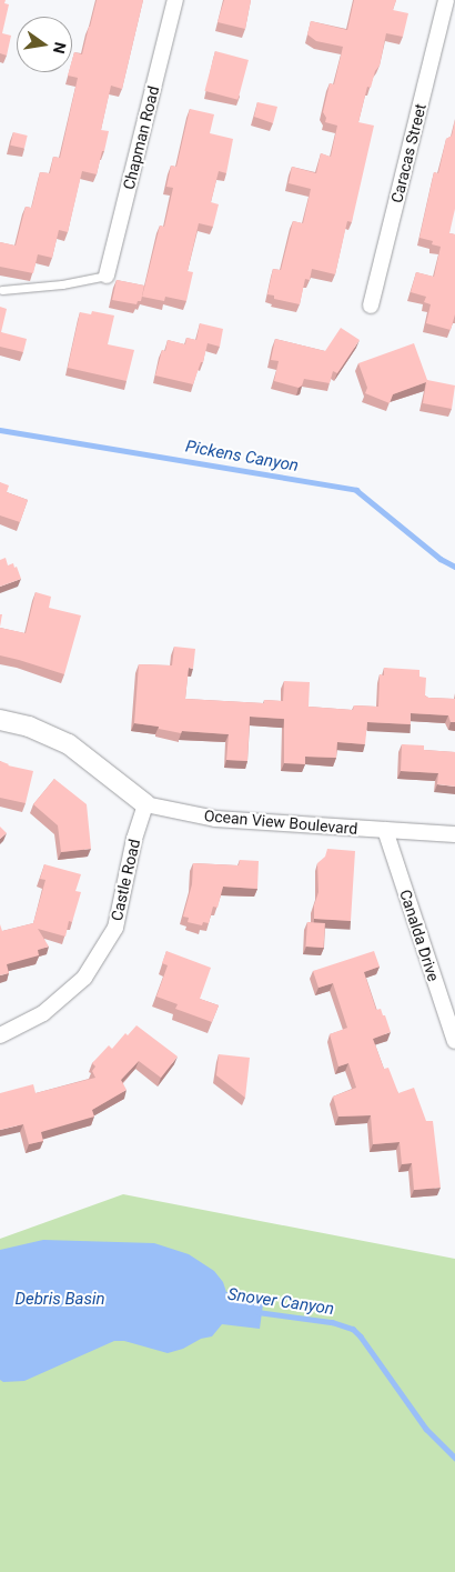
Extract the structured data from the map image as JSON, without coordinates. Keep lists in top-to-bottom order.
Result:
{
  "streets": {
    "street": [
      "Chapman Road",
      "Caracas Street",
      "Ocean View Boulevard",
      "Castle Road",
      "Canalda Drive"
    ]
  },
  "crossings": [
    ["Ocean View Boulevard", "Castle Road"],
    ["Ocean View Boulevard", "Canalda Drive"]
  ],
  "water": ["Pickens Canyon", "Debris Basin", "Snover Canyon"],
  "north": "right"
}
